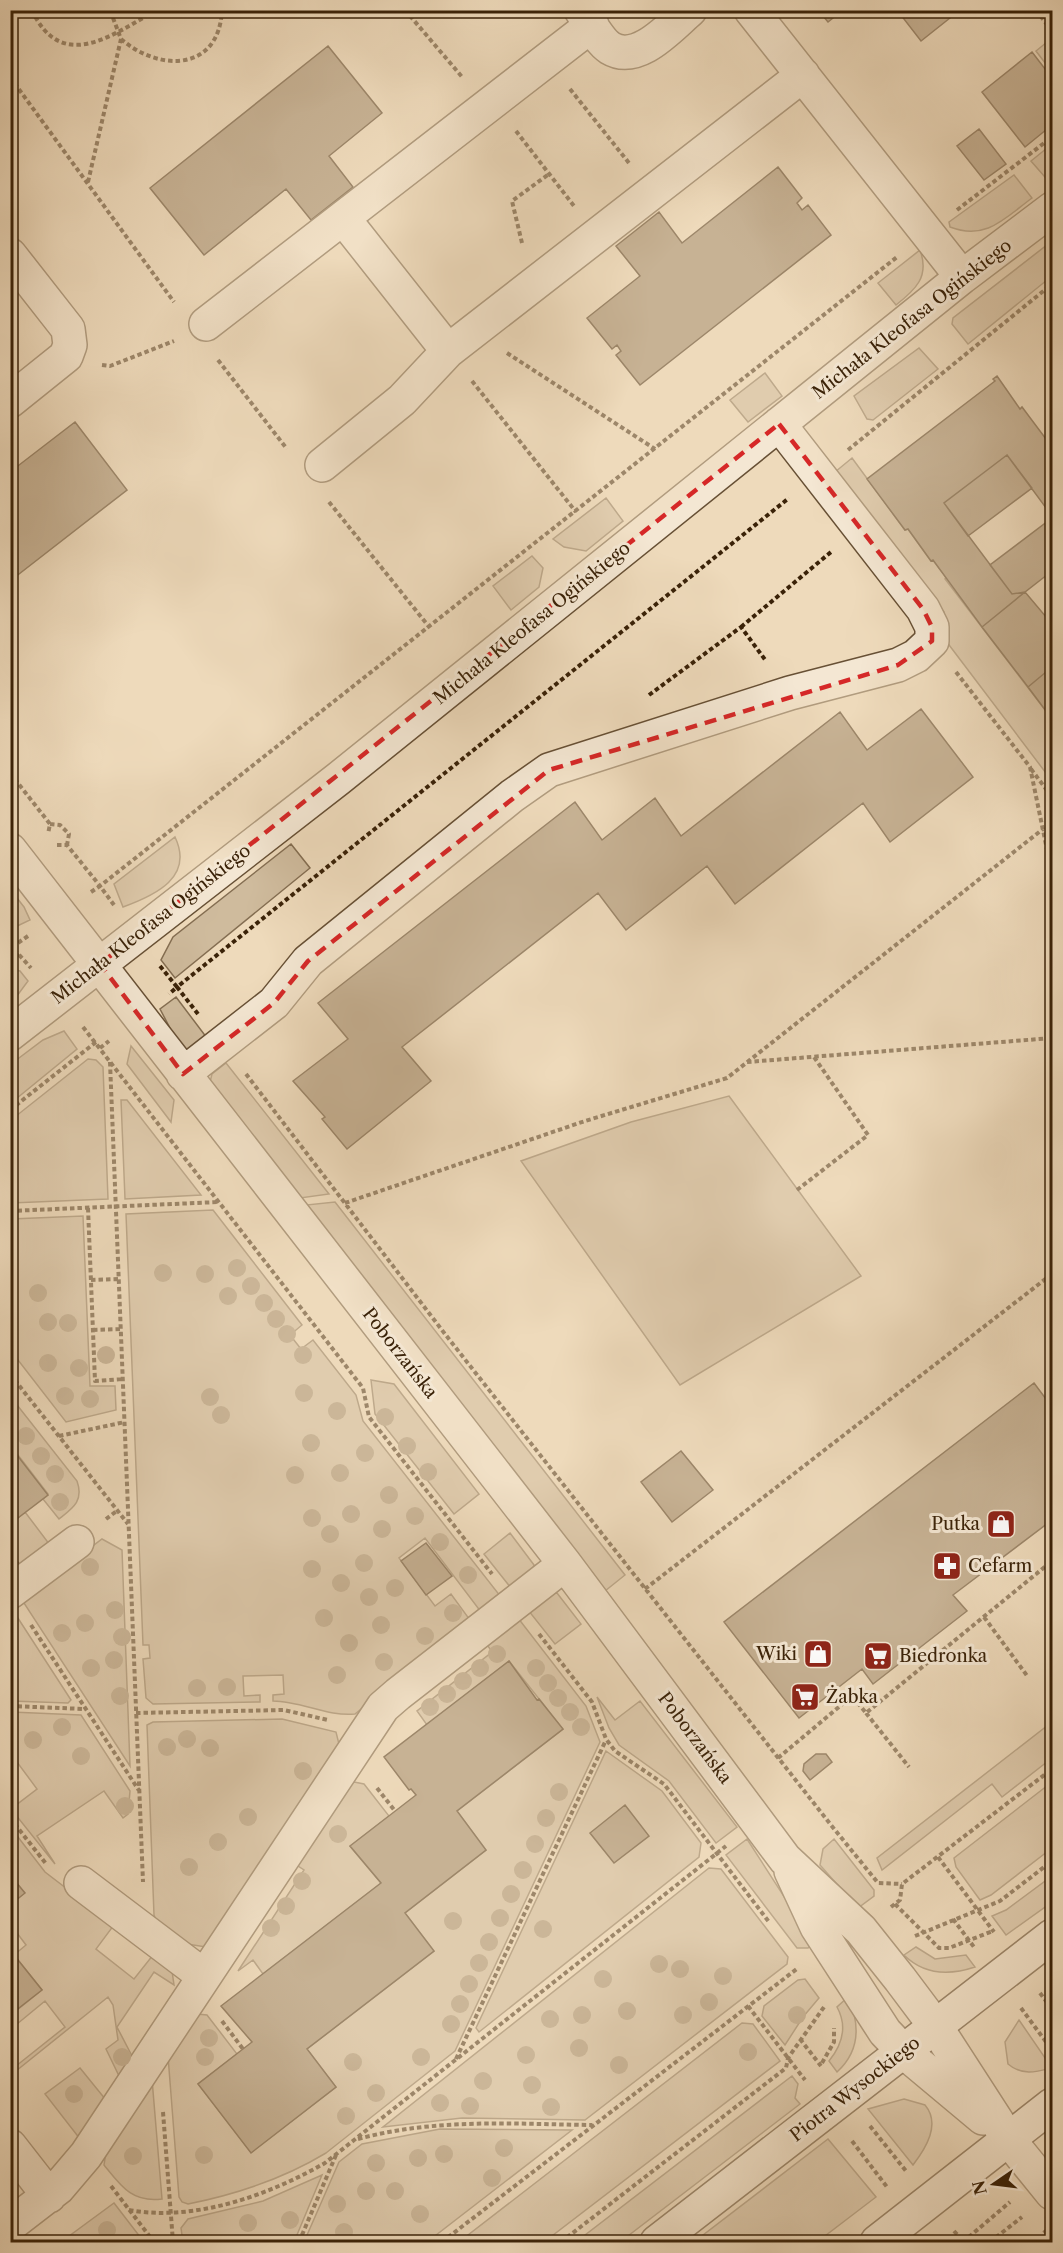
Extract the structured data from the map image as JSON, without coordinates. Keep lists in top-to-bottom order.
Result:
{
  "streets": {
    "street": ["Michała Kleofasa Ogińskiego", "Poborzańska", "Piotra Wysockiego"]
  },
  "crossings": [
    ["Michała Kleofasa Ogińskiego", "Poborzańska"],
    ["Poborzańska", "Piotra Wysockiego"]
  ],
  "places": {
    "shop": ["Putka", "Wiki"],
    "pharmacy": ["Cefarm"],
    "supermarket": ["Biedronka", "Żabka"]
  },
  "north": "left"
}
